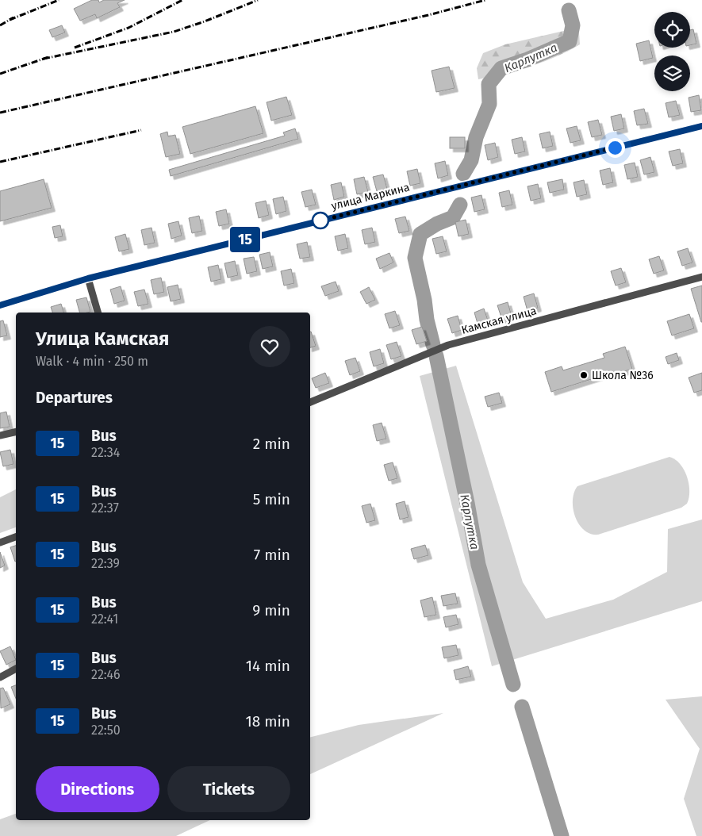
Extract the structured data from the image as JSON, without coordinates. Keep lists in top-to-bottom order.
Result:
{
  "streets": {
    "street": ["улица Маркина", "Камская улица"]
  },
  "water": ["Карлутка"],
  "places": ["Школа №36"],
  "lines": ["bus line 15"],
  "page": {
    "on_map": "15",
    "heading": [
      ["Улица Камская", "Walk · 4 min · 250 m"],
      "Departures"
    ],
    "list": [
      {
        "mark": "15",
        "name": "Bus",
        "note": "22:34",
        "value": "2 min"
      },
      {
        "mark": "15",
        "name": "Bus",
        "note": "22:37",
        "value": "5 min"
      },
      {
        "mark": "15",
        "name": "Bus",
        "note": "22:39",
        "value": "7 min"
      },
      {
        "mark": "15",
        "name": "Bus",
        "note": "22:41",
        "value": "9 min"
      },
      {
        "mark": "15",
        "name": "Bus",
        "note": "22:46",
        "value": "14 min"
      },
      {
        "mark": "15",
        "name": "Bus",
        "note": "22:50",
        "value": "18 min"
      }
    ],
    "buttons": ["Directions", "Tickets"]
  }
}
